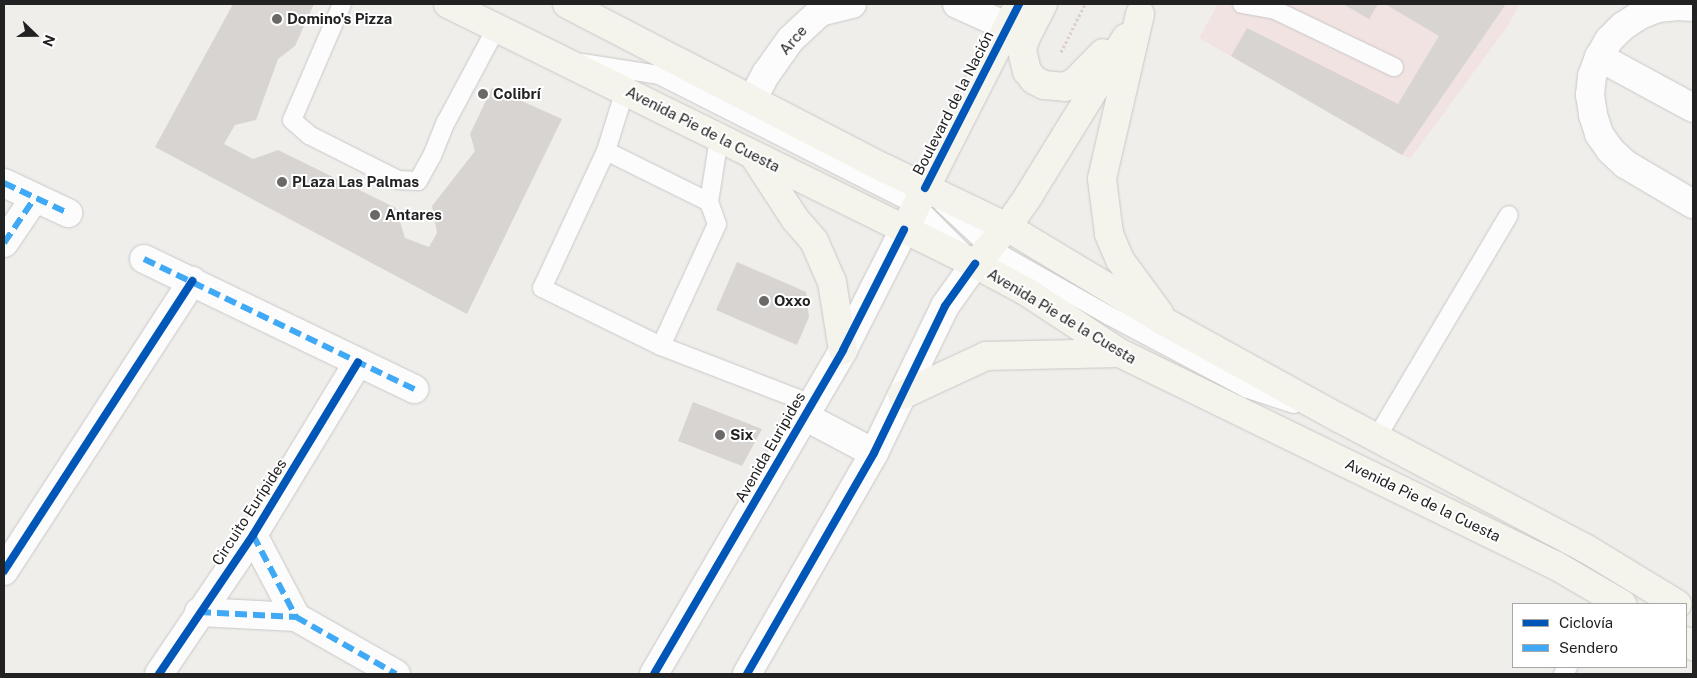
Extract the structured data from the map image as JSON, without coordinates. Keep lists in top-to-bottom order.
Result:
{
  "streets": {
    "main road": ["Boulevard de la Nación", "Avenida Pie de la Cuesta"],
    "street": ["Arce", "Avenida Euripides", "Circuito Eurípides"]
  },
  "crossings": [
    ["Arce", "Avenida Pie de la Cuesta"],
    ["Boulevard de la Nación", "Avenida Pie de la Cuesta"],
    ["Boulevard de la Nación", "Avenida Euripides"],
    ["Avenida Pie de la Cuesta", "Avenida Euripides"]
  ],
  "places": [
    "Domino's Pizza",
    "Colibrí",
    "PLaza Las Palmas",
    "Antares",
    "Oxxo",
    "Six"
  ],
  "legend": ["Ciclovía", "Sendero"],
  "north": "right"
}
